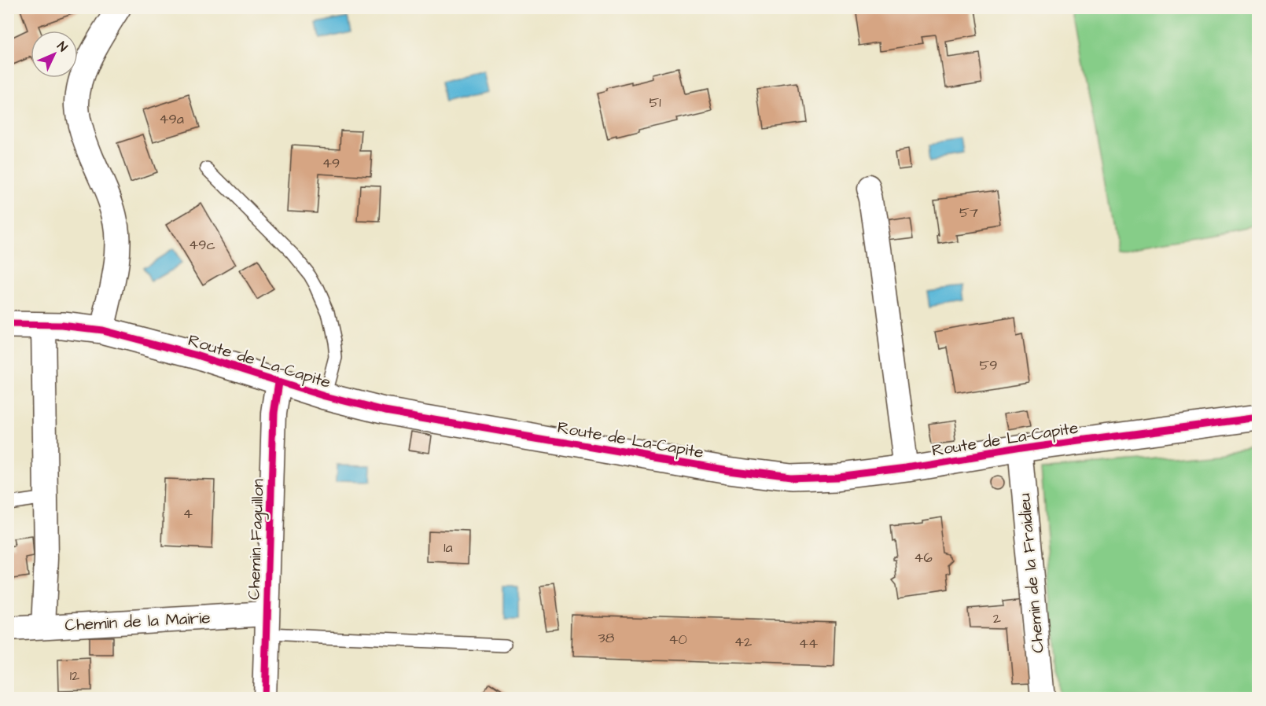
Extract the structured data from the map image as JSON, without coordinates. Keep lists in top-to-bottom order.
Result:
{
  "streets": {
    "street": [
      "Route de La-Capite",
      "Chemin Faguillon",
      "Chemin de la Fraidieu",
      "Chemin de la Mairie"
    ]
  },
  "crossings": [
    ["Route de La-Capite", "Chemin Faguillon"],
    ["Route de La-Capite", "Chemin de la Fraidieu"],
    ["Chemin Faguillon", "Chemin de la Mairie"]
  ],
  "house_numbers": [
    "51",
    "49a",
    "49",
    "57",
    "49c",
    "59",
    "4",
    "1a",
    "46",
    "2",
    "38",
    "40",
    "42",
    "44",
    "12"
  ],
  "north": "top right"
}
